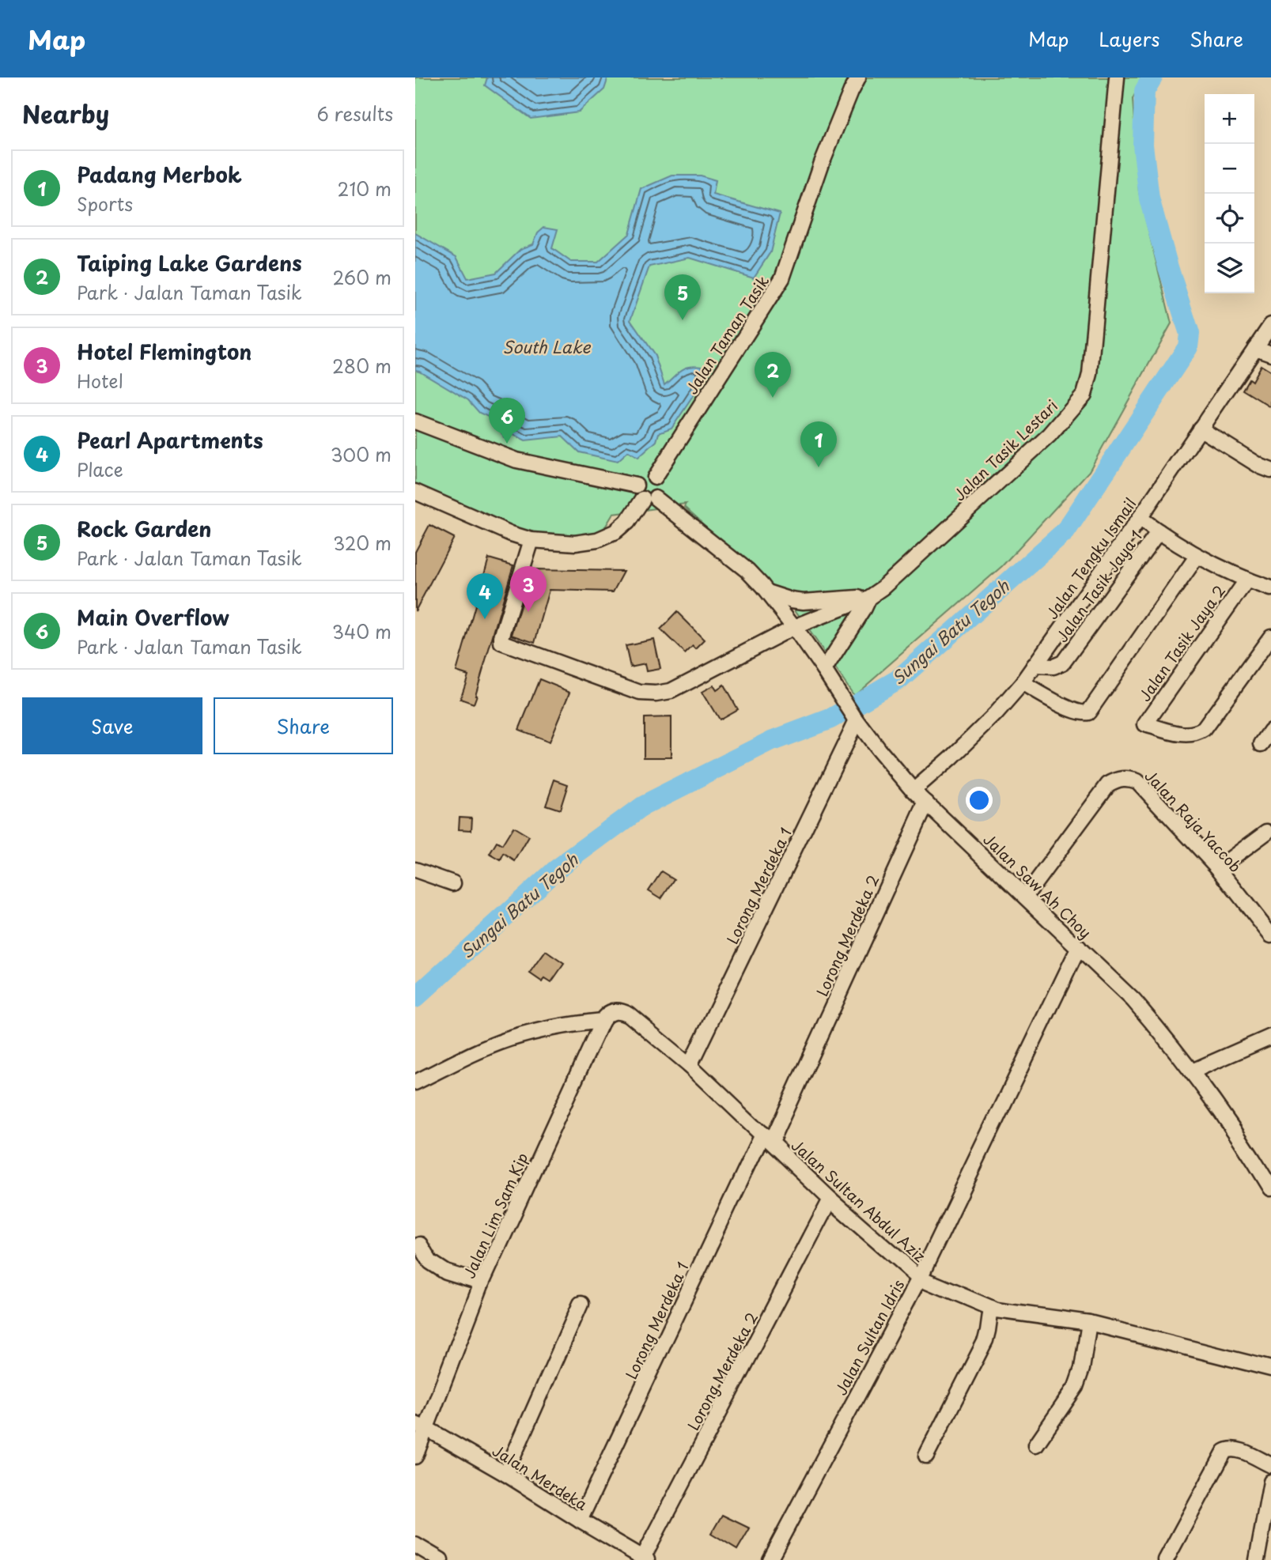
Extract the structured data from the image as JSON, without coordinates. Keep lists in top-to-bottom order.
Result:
{
  "streets": {
    "street": [
      "Jalan Taman Tasik",
      "Jalan Tasik Lestari",
      "Jalan Tengku Ismail",
      "Jalan Tasik Jaya 1",
      "Jalan Tasik Jaya 2",
      "Jalan Raja Yaccob",
      "Lorong Merdeka 1",
      "Jalan Saw Ah Choy",
      "Lorong Merdeka 2",
      "Jalan Sultan Abdul Aziz",
      "Jalan Lim Sam Kip",
      "Jalan Sultan Idris",
      "Jalan Merdeka"
    ]
  },
  "crossings": [
    ["Jalan Taman Tasik", "Jalan Saw Ah Choy"],
    ["Jalan Tasik Lestari", "Jalan Saw Ah Choy"],
    ["Jalan Tengku Ismail", "Jalan Tasik Jaya 1"],
    ["Jalan Tengku Ismail", "Jalan Saw Ah Choy"],
    ["Jalan Raja Yaccob", "Jalan Saw Ah Choy"],
    ["Lorong Merdeka 1", "Jalan Saw Ah Choy"],
    ["Lorong Merdeka 1", "Lorong Merdeka 2"],
    ["Lorong Merdeka 1", "Jalan Sultan Abdul Aziz"],
    ["Lorong Merdeka 1", "Jalan Merdeka"],
    ["Jalan Saw Ah Choy", "Lorong Merdeka 2"],
    ["Jalan Saw Ah Choy", "Jalan Sultan Idris"],
    ["Lorong Merdeka 2", "Jalan Sultan Abdul Aziz"],
    ["Lorong Merdeka 2", "Jalan Merdeka"],
    ["Jalan Sultan Abdul Aziz", "Jalan Lim Sam Kip"],
    ["Jalan Sultan Abdul Aziz", "Jalan Sultan Idris"],
    ["Jalan Lim Sam Kip", "Jalan Merdeka"]
  ],
  "water": ["South Lake", "Sungai Batu Tegoh"],
  "page": {
    "header": "Map",
    "nav": ["Map", "Layers", "Share"],
    "heading": ["Nearby", "6 results"],
    "map_buttons": ["+", "−"],
    "list": [
      {
        "mark": "1",
        "name": "Padang Merbok",
        "note": "Sports",
        "value": "210 m"
      },
      {
        "mark": "2",
        "name": "Taiping Lake Gardens",
        "note": "Park · Jalan Taman Tasik",
        "value": "260 m"
      },
      {
        "mark": "3",
        "name": "Hotel Flemington",
        "note": "Hotel",
        "value": "280 m"
      },
      {
        "mark": "4",
        "name": "Pearl Apartments",
        "note": "Place",
        "value": "300 m"
      },
      {
        "mark": "5",
        "name": "Rock Garden",
        "note": "Park · Jalan Taman Tasik",
        "value": "320 m"
      },
      {
        "mark": "6",
        "name": "Main Overflow",
        "note": "Park · Jalan Taman Tasik",
        "value": "340 m"
      }
    ],
    "pins": [
      "5",
      "2",
      "6",
      "1",
      "3",
      "4"
    ],
    "buttons": ["Save", "Share"]
  }
}
